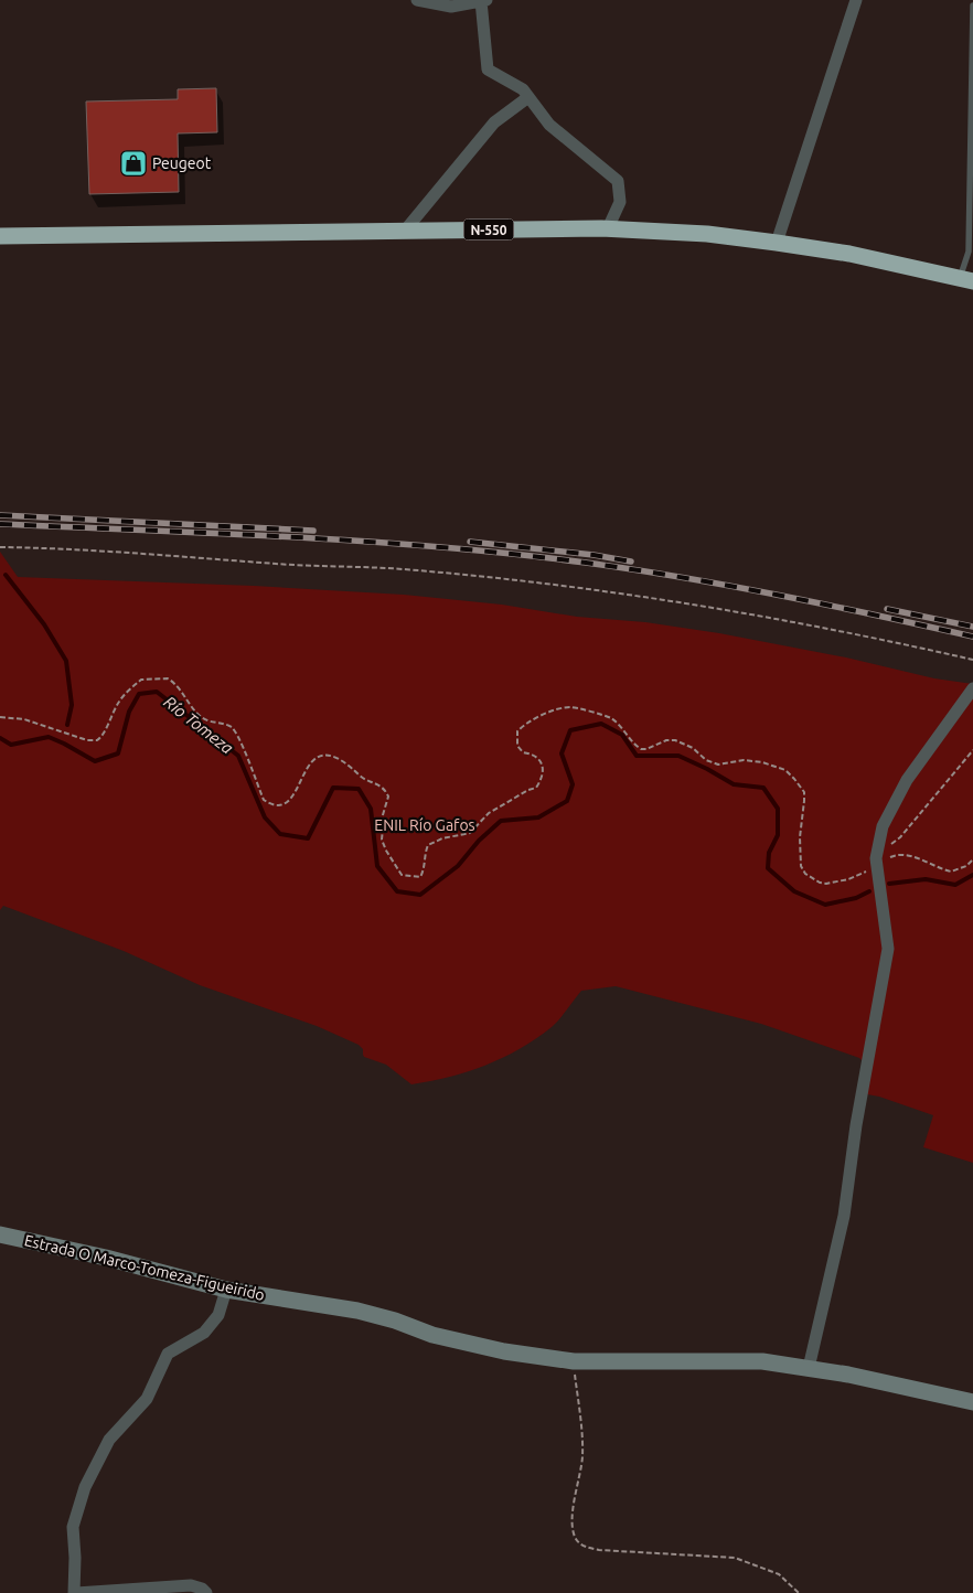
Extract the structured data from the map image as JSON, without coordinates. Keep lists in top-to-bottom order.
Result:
{
  "streets": {
    "highway": ["N-550"],
    "street": ["Estrada O Marco-Tomeza-Figueirido"]
  },
  "water": ["Río Tomeza"],
  "parks": ["ENIL Río Gafos"],
  "places": {
    "shop": ["Peugeot"]
  }
}
